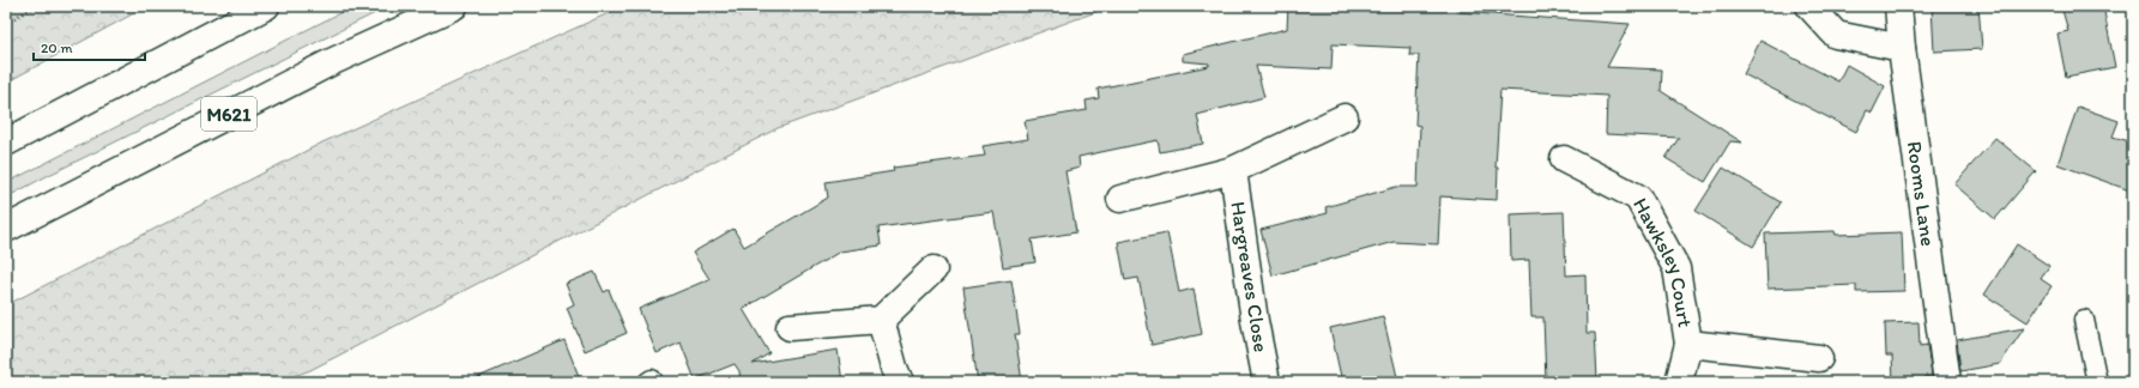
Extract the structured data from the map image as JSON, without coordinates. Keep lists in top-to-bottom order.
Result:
{
  "streets": {
    "main road": [
      "M621",
      "Rooms Lane",
      "Hawksley Court",
      "Hargreaves Close"
    ]
  },
  "scale_bar": "20 m"
}
